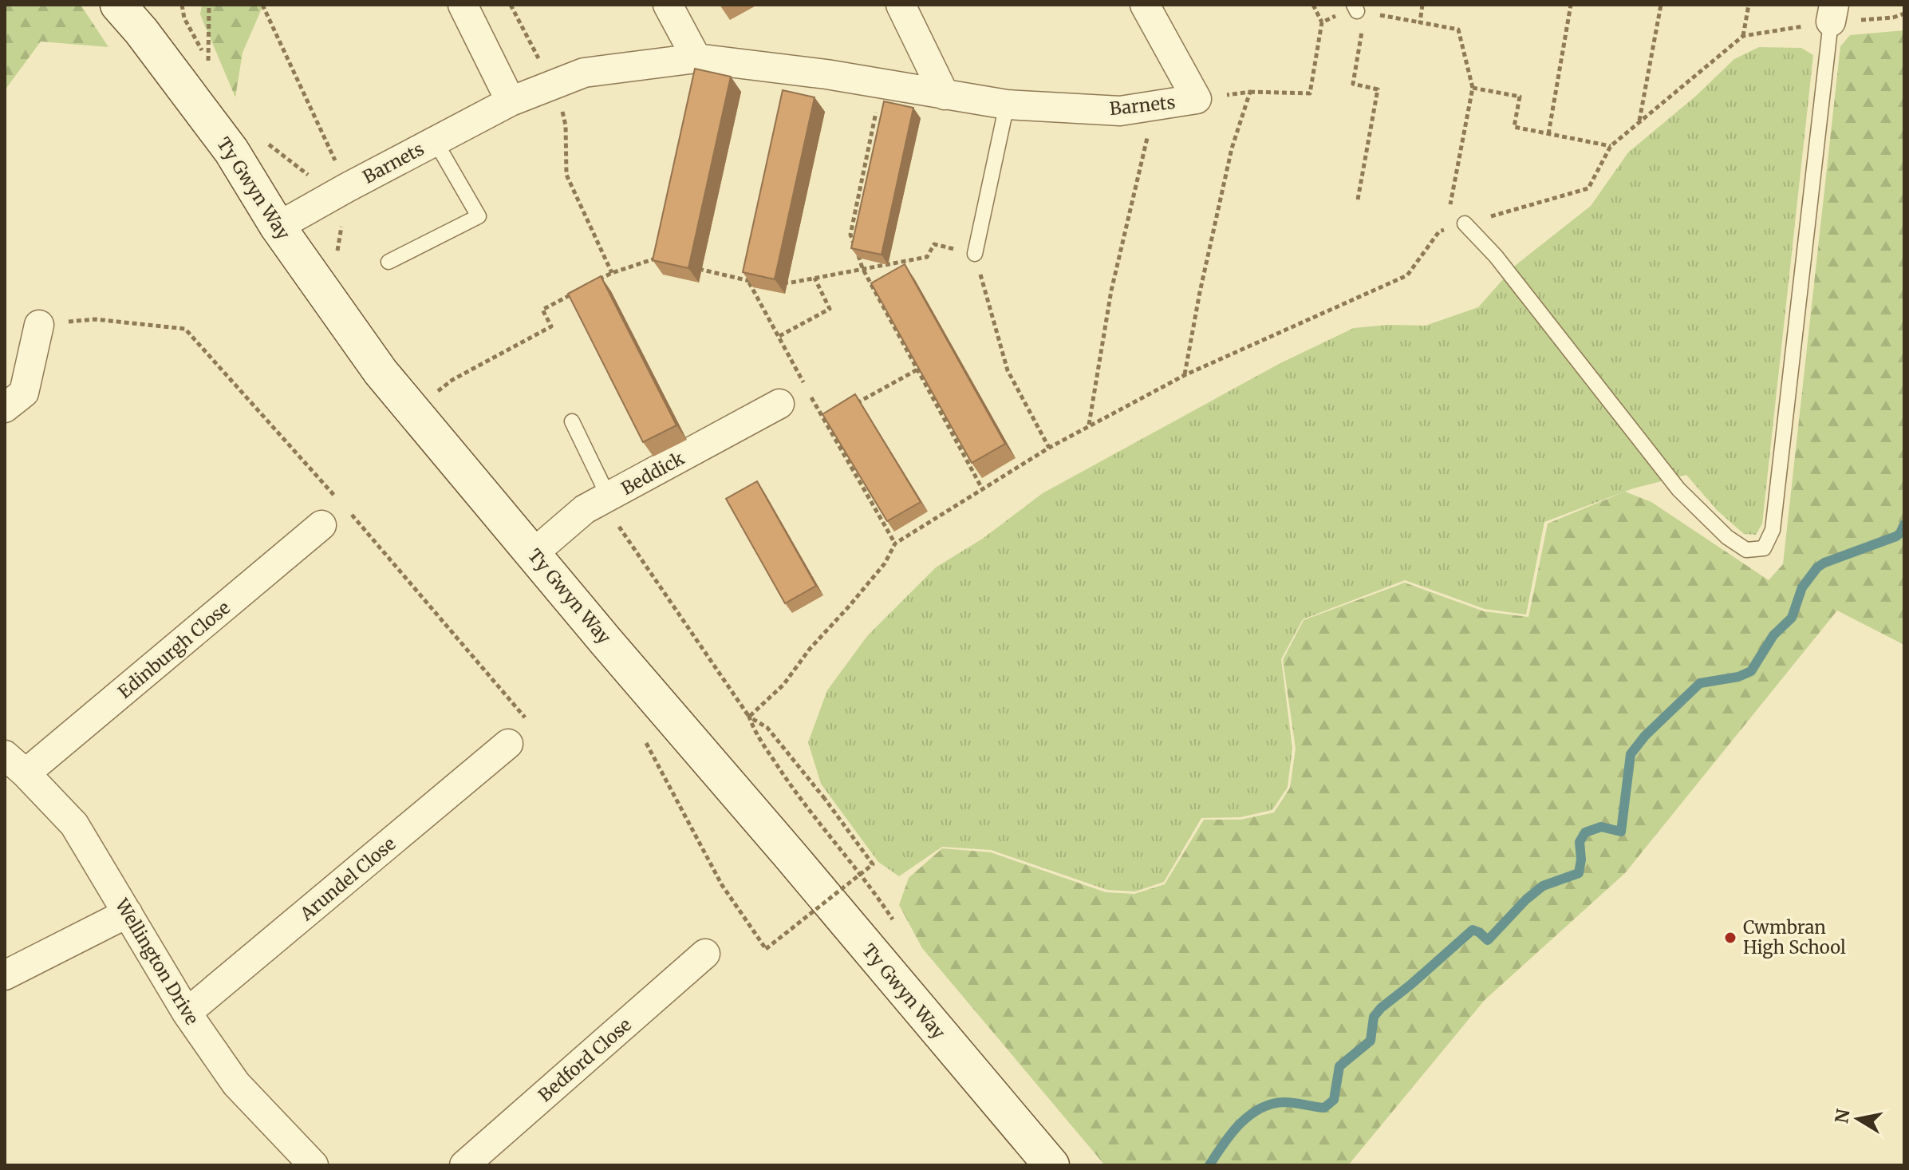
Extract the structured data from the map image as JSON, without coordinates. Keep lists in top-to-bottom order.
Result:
{
  "streets": {
    "street": [
      "Barnets",
      "Ty Gwyn Way",
      "Beddick",
      "Edinburgh Close",
      "Arundel Close",
      "Wellington Drive",
      "Bedford Close"
    ]
  },
  "crossings": [
    ["Barnets", "Ty Gwyn Way"],
    ["Ty Gwyn Way", "Beddick"],
    ["Edinburgh Close", "Wellington Drive"],
    ["Arundel Close", "Wellington Drive"]
  ],
  "places": ["Cwmbran High School"],
  "north": "left"
}
